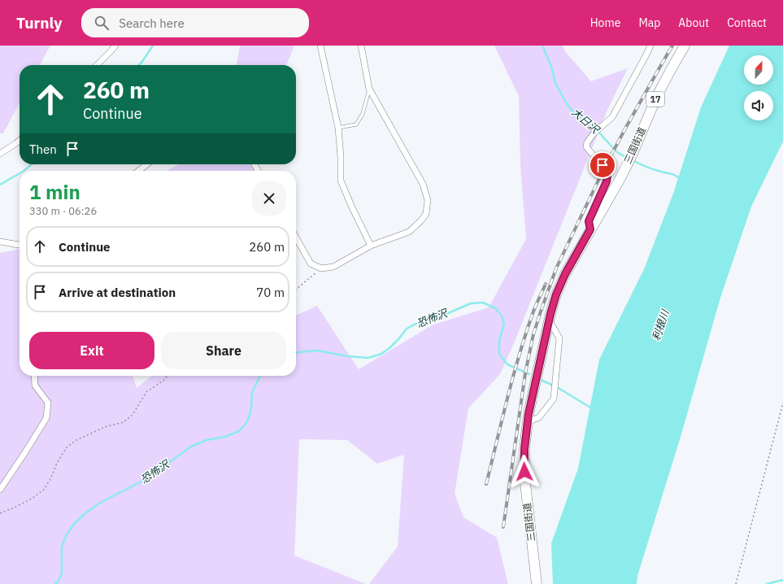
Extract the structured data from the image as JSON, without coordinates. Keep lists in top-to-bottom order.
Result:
{
  "streets": {
    "highway": ["17", "三国街道"]
  },
  "water": ["大日沢", "恐怖沢", "利根川"],
  "north": "top",
  "page": {
    "header": "Turnly",
    "search": "Search here",
    "nav": [
      "Home",
      "Map",
      "About",
      "Contact"
    ],
    "turn": ["260 m", "Continue"],
    "then": "Then",
    "heading": ["1 min", "330 m · 06:26"],
    "list": [
      {
        "name": "Continue",
        "value": "260 m"
      },
      {
        "name": "Arrive at destination",
        "value": "70 m"
      }
    ],
    "buttons": ["Exit", "Share"]
  }
}
